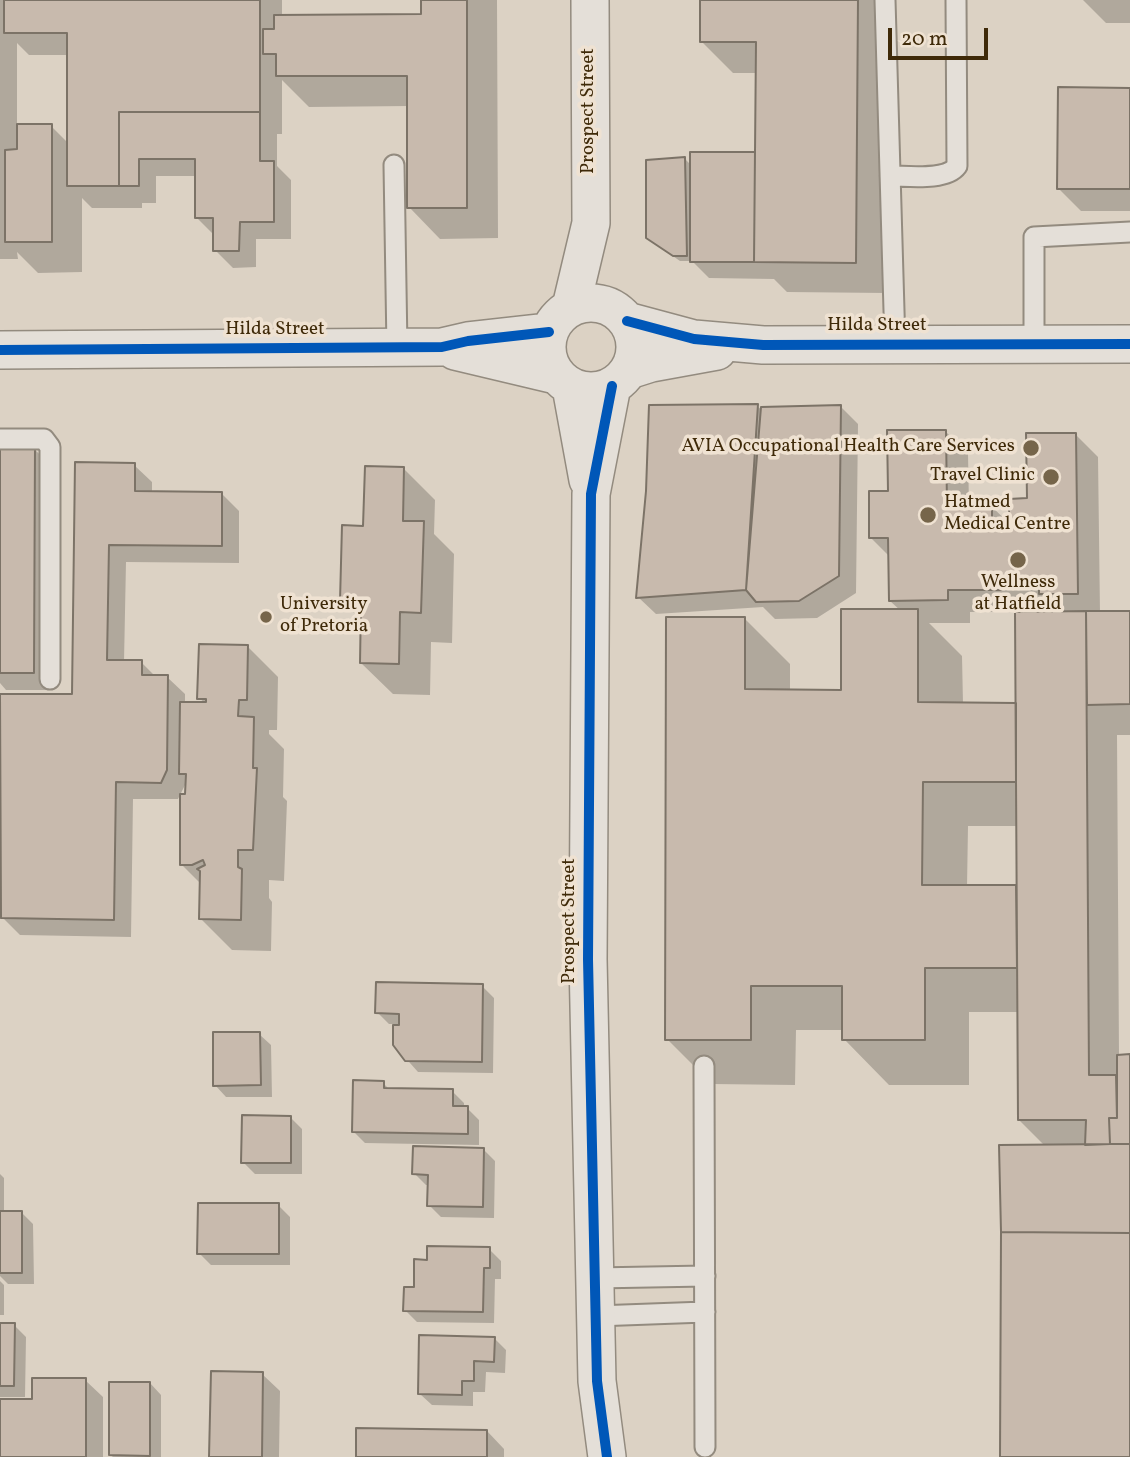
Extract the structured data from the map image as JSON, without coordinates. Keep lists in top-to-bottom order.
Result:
{
  "streets": {
    "street": ["Prospect Street", "Hilda Street"]
  },
  "crossings": [
    ["Prospect Street", "Hilda Street"]
  ],
  "places": [
    "AVIA Occupational Health Care Services",
    "Travel Clinic",
    "Hatmed Medical Centre",
    "Wellness at Hatfield",
    "University of Pretoria"
  ],
  "scale_bar": "20 m"
}
